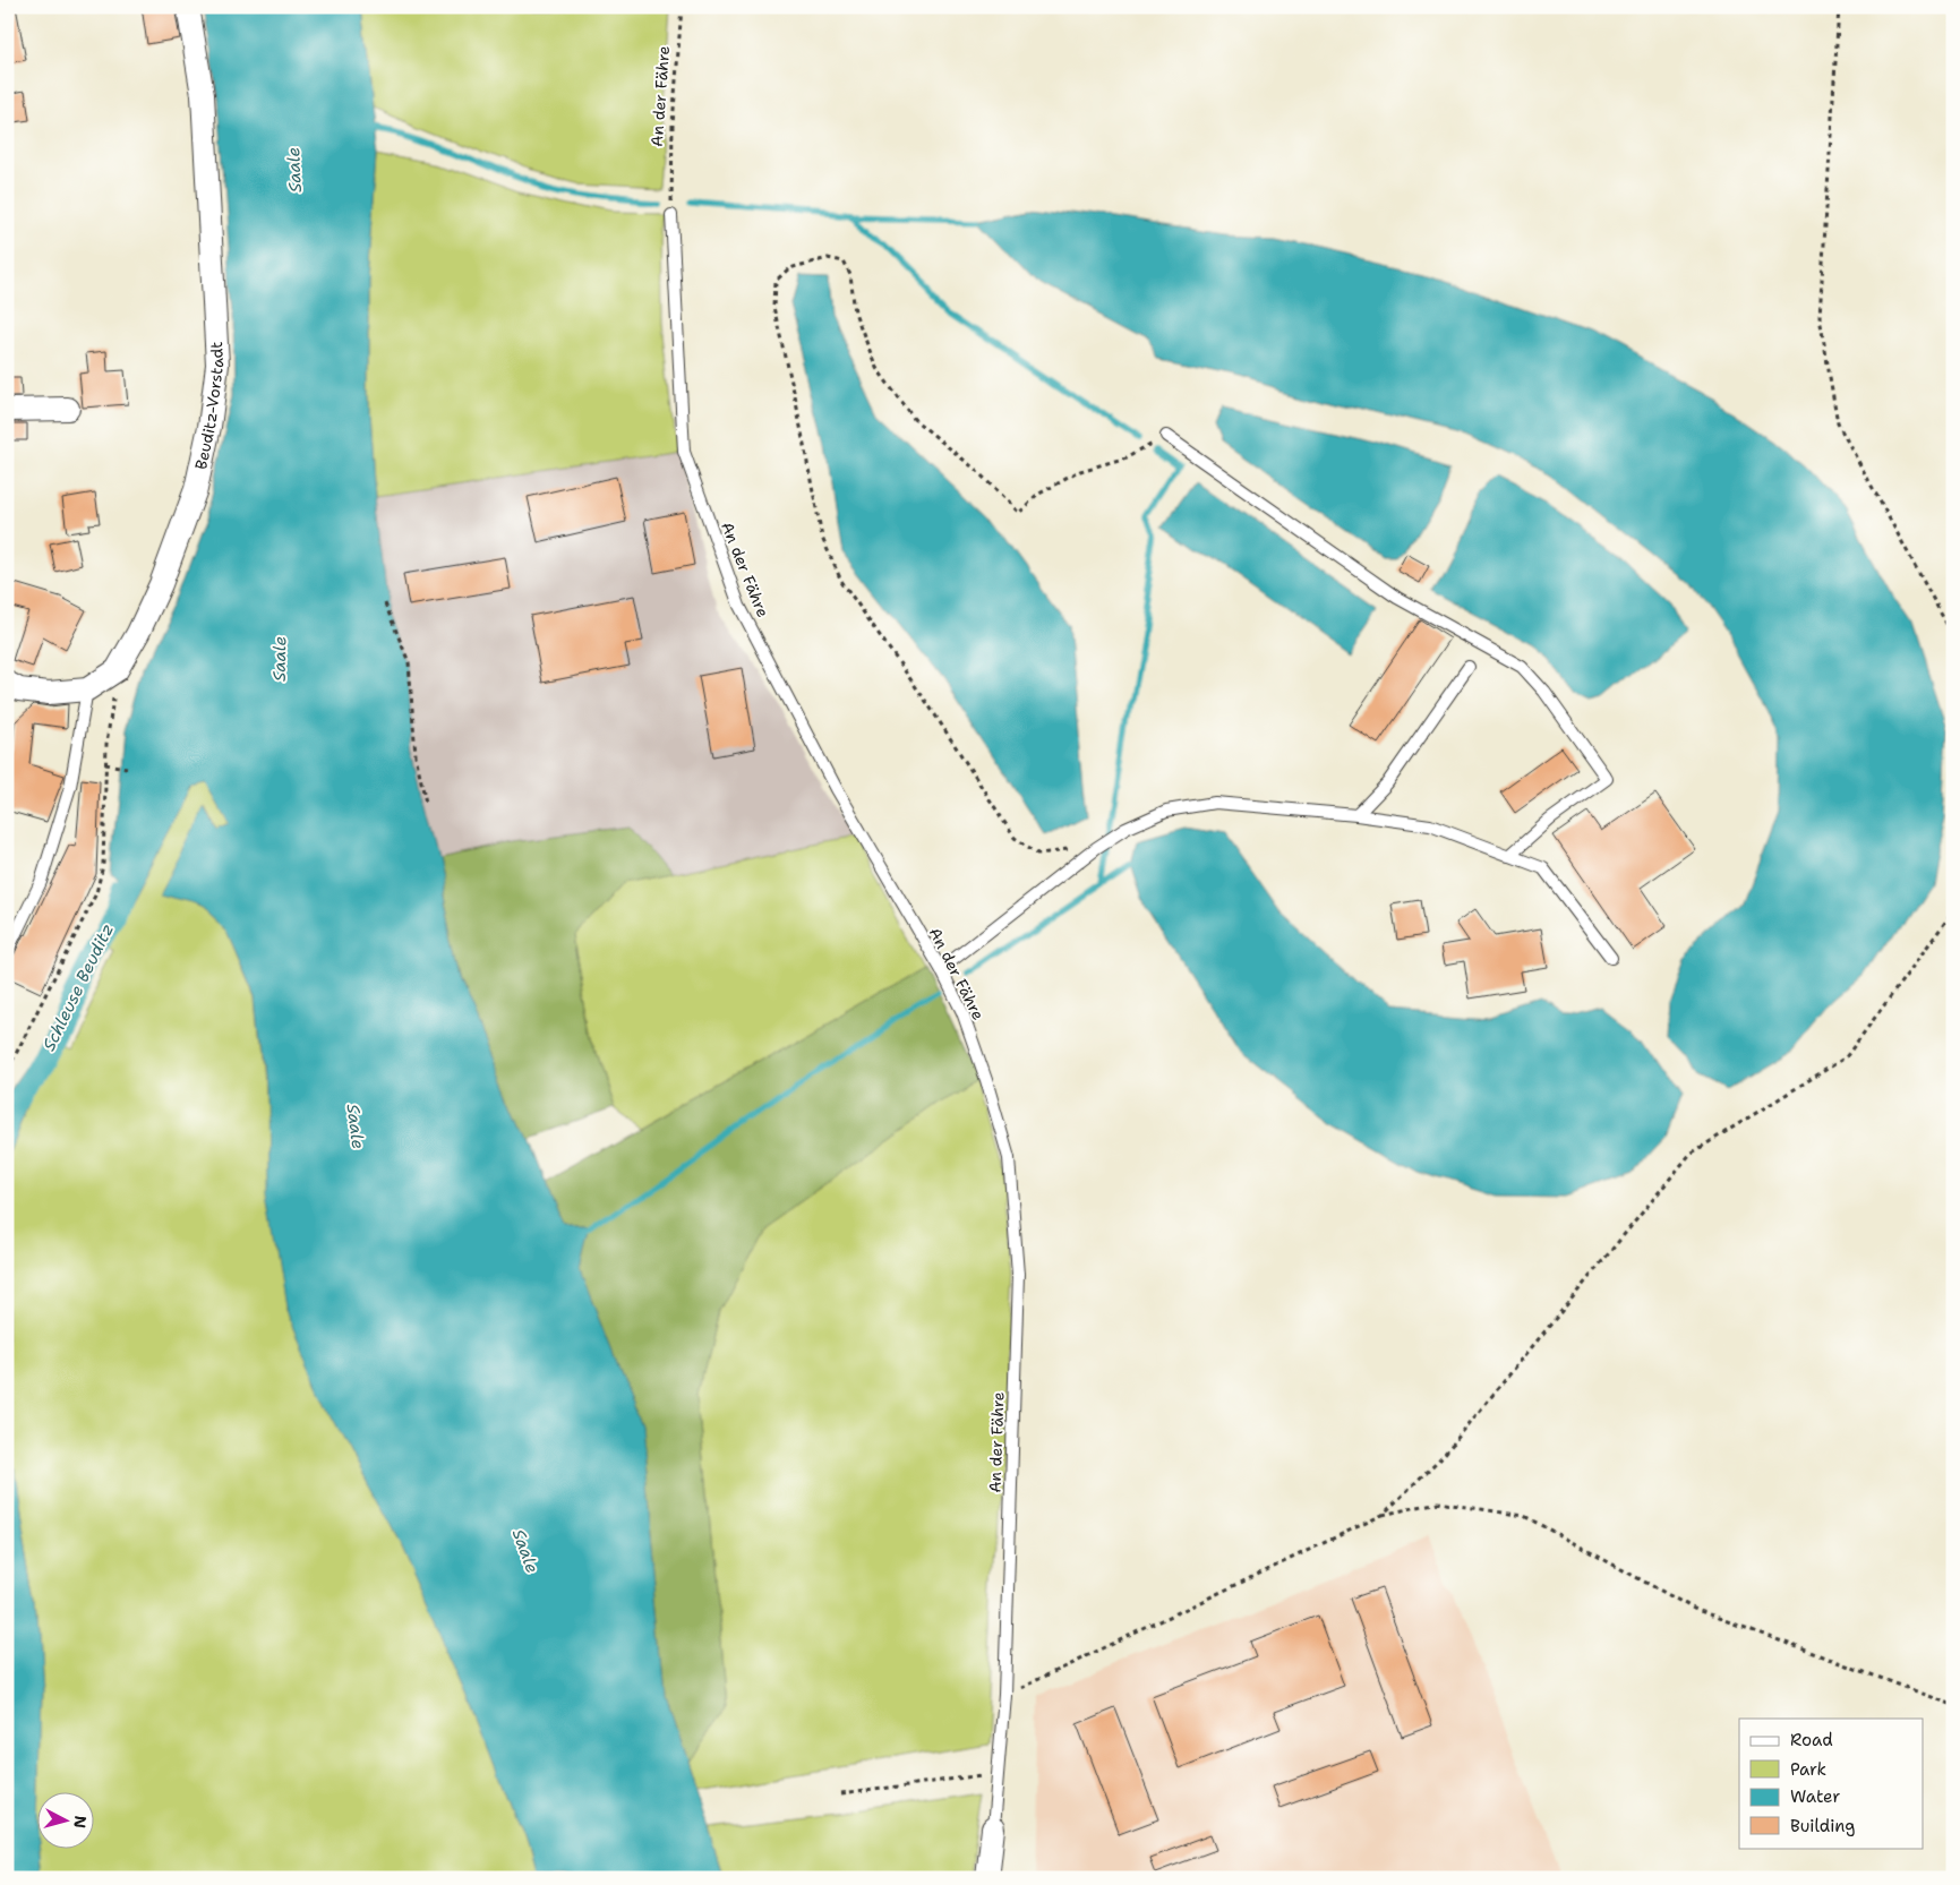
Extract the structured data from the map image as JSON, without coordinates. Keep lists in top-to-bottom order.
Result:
{
  "streets": {
    "street": ["Beuditz-Vorstadt"],
    "lane": ["An der Fähre"]
  },
  "water": ["Saale", "Schleuse Beuditz"],
  "legend": [
    "Road",
    "Park",
    "Water",
    "Building"
  ],
  "north": "right"
}
